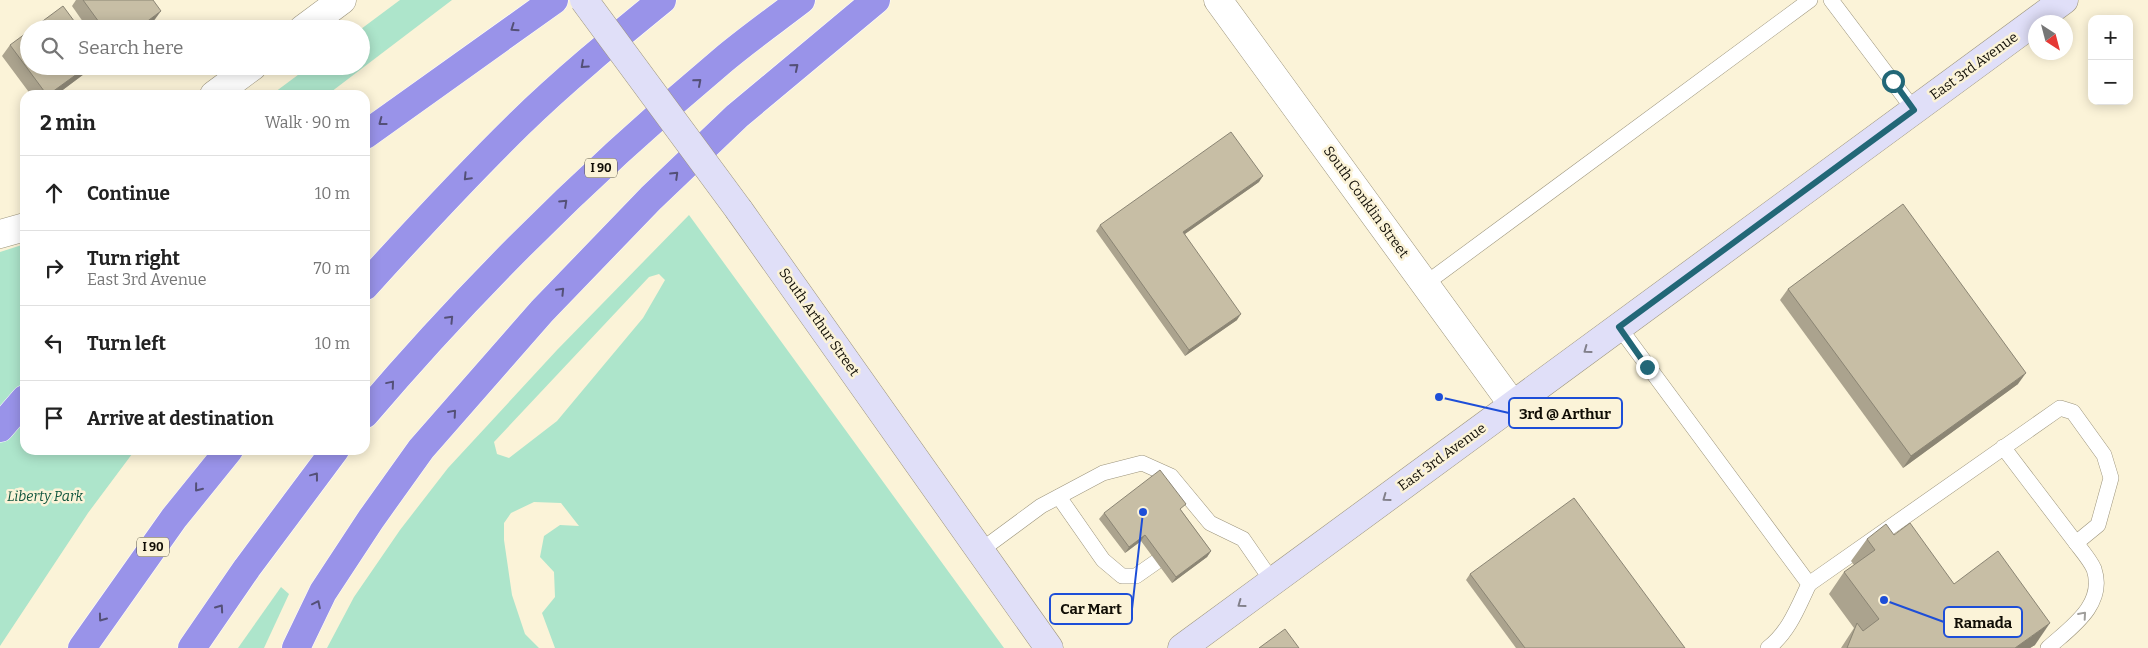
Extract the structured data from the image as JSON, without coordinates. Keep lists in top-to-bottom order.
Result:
{
  "streets": {
    "highway": ["I 90"],
    "main road": ["East 3rd Avenue", "South Arthur Street"],
    "street": ["South Conklin Street"]
  },
  "crossings": [
    ["East 3rd Avenue", "South Conklin Street"]
  ],
  "one_way": ["East 3rd Avenue"],
  "parks": ["Liberty Park"],
  "places": ["3rd @ Arthur", "Car Mart", "Ramada"],
  "north": "bottom right",
  "page": {
    "map_buttons": ["+", "−"],
    "search": "Search here",
    "heading": ["2 min", "Walk · 90 m"],
    "list": [
      ["Continue", "10 m"],
      ["Turn right", "East 3rd Avenue", "70 m"],
      ["Turn left", "10 m"],
      "Arrive at destination"
    ]
  }
}
